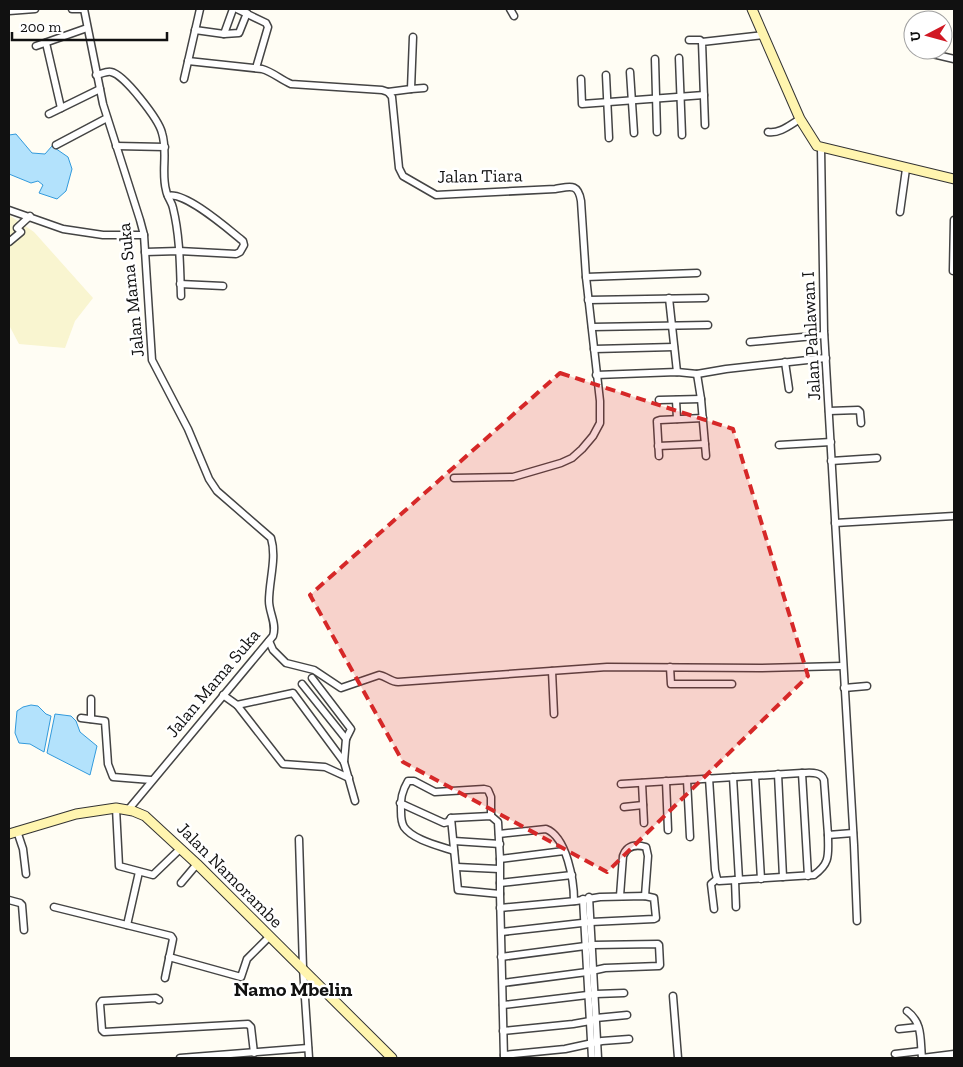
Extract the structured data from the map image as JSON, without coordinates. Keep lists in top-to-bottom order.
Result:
{
  "streets": {
    "main road": ["Jalan Namorambe"],
    "street": ["Jalan Tiara", "Jalan Mama Suka", "Jalan Pahlawan I"]
  },
  "crossings": [
    ["Jalan Mama Suka", "Jalan Namorambe"]
  ],
  "districts": ["Namo Mbelin"],
  "scale_bar": "200 m",
  "north": "left"
}
